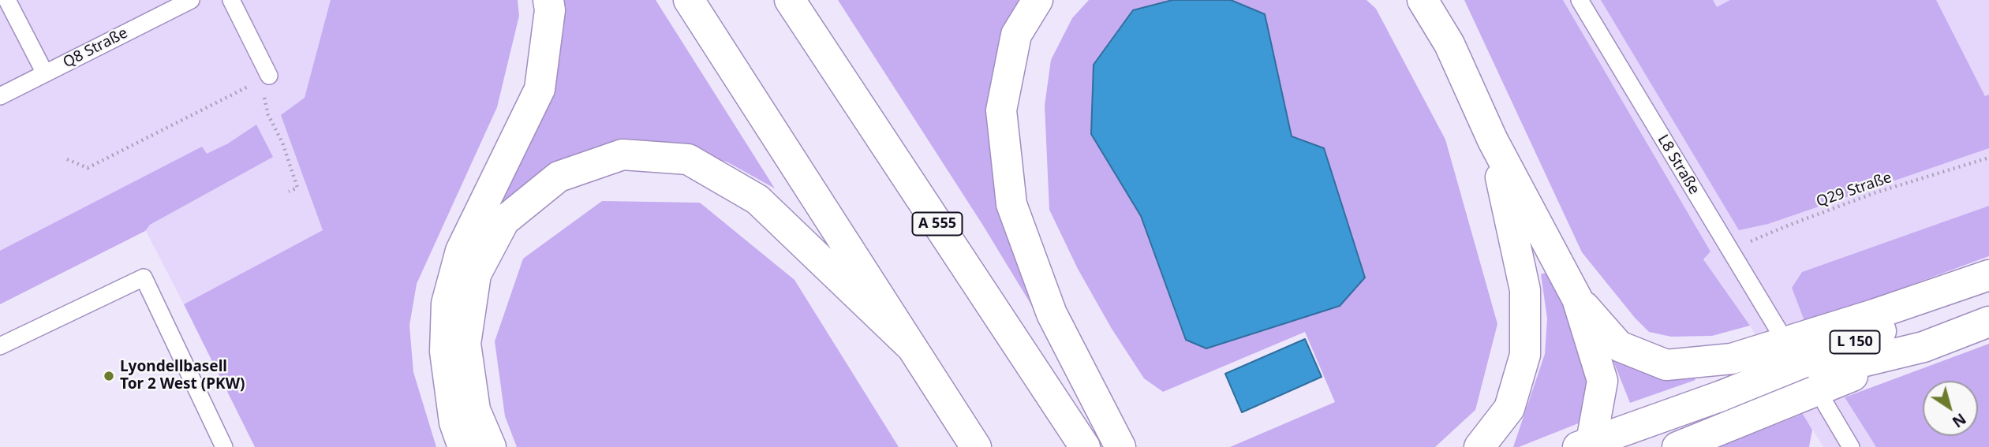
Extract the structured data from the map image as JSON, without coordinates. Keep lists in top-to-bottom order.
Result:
{
  "streets": {
    "main road": ["A 555", "L 150"],
    "lane": ["Q8 Straße", "L8 Straße"],
    "path": ["Q29 Straße"]
  },
  "crossings": [
    ["L8 Straße", "Q29 Straße"]
  ],
  "places": ["Lyondellbasell Tor 2 West (PKW)"],
  "north": "bottom right"
}
